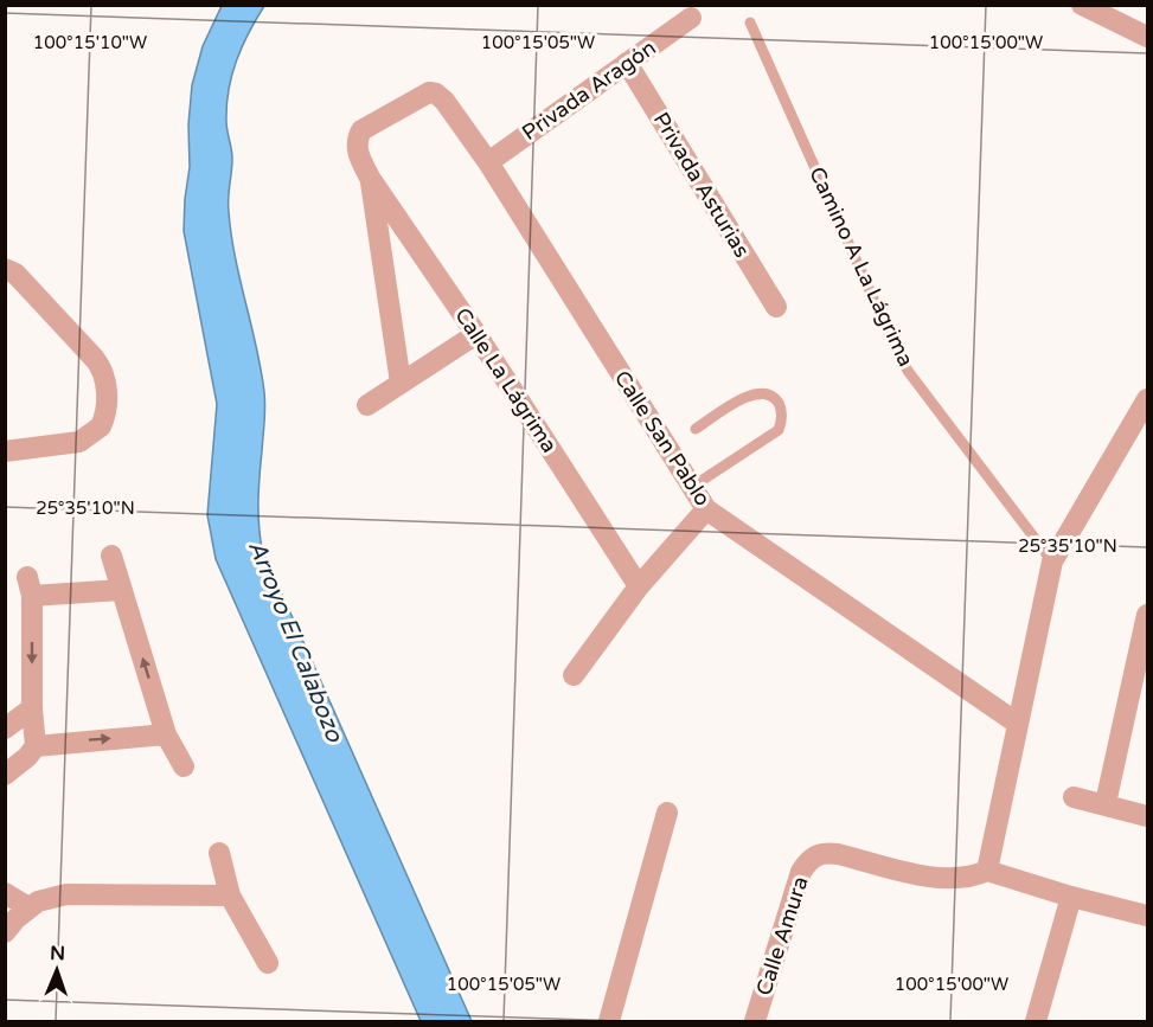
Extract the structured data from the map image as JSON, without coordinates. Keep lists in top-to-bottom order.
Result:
{
  "streets": {
    "street": [
      "Privada Aragón",
      "Privada Asturias",
      "Calle La Lágrima",
      "Calle San Pablo",
      "Calle Amura"
    ],
    "lane": ["Camino A La Lágrima"]
  },
  "crossings": [
    ["Privada Aragón", "Privada Asturias"],
    ["Privada Aragón", "Calle San Pablo"],
    ["Calle La Lágrima", "Calle San Pablo"]
  ],
  "water": ["Arroyo El Calabozo"],
  "north": "top",
  "coordinates": [
    "100°15'10\"W",
    "100°15'05\"W",
    "100°15'00\"W",
    "25°35'10\"N"
  ]
}
